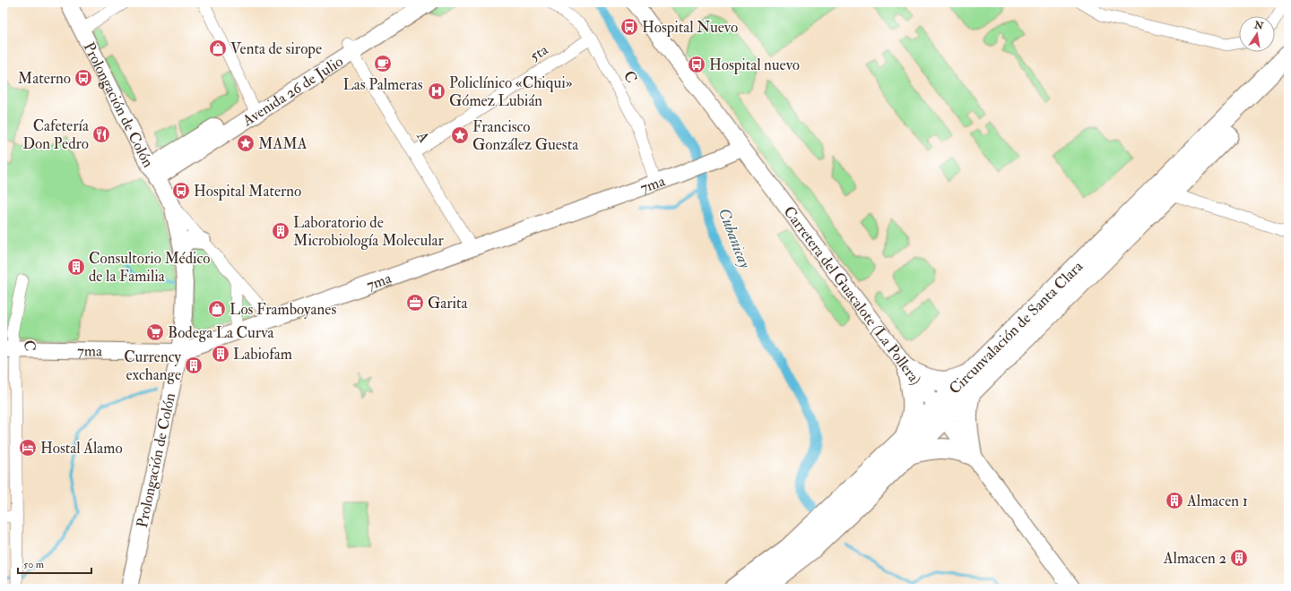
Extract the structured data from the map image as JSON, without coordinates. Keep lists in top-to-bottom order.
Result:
{
  "streets": {
    "highway": ["Circunvalación de Santa Clara"],
    "main road": [
      "Avenida 26 de Julio",
      "Prolongación de Colón",
      "7ma",
      "Carretera del Guacalote (La Pollera)"
    ],
    "street": ["5ta", "C", "A"]
  },
  "crossings": [
    ["5ta", "C"],
    ["5ta", "A"],
    ["C", "7ma"],
    ["Avenida 26 de Julio", "Prolongación de Colón"],
    ["Avenida 26 de Julio", "A"],
    ["Prolongación de Colón", "7ma"],
    ["A", "7ma"],
    ["7ma", "Carretera del Guacalote (La Pollera)"],
    ["Carretera del Guacalote (La Pollera)", "Circunvalación de Santa Clara"]
  ],
  "water": ["Cubanicay"],
  "places": {
    "bus stop": [
      "Hospital Nuevo",
      "Hospital nuevo",
      "Materno",
      "Hospital Materno"
    ],
    "shop": ["Venta de sirope", "Los Framboyanes"],
    "cafe": ["Las Palmeras"],
    "hospital": ["Policlínico «Chiqui» Gómez Lubián"],
    "restaurant": ["Cafetería Don Pedro"],
    "place": ["Francisco González Guesta", "MAMA"],
    "building": [
      "Laboratorio de Microbiología Molecular",
      "Consultorio Médico de la Familia",
      "Labiofam",
      "Currency exchange",
      "Almacen 1",
      "Almacen 2"
    ],
    "office": ["Garita"],
    "supermarket": ["Bodega La Curva"],
    "hotel": ["Hostal Álamo"]
  },
  "scale_bar": "50 m",
  "north": "top"
}
